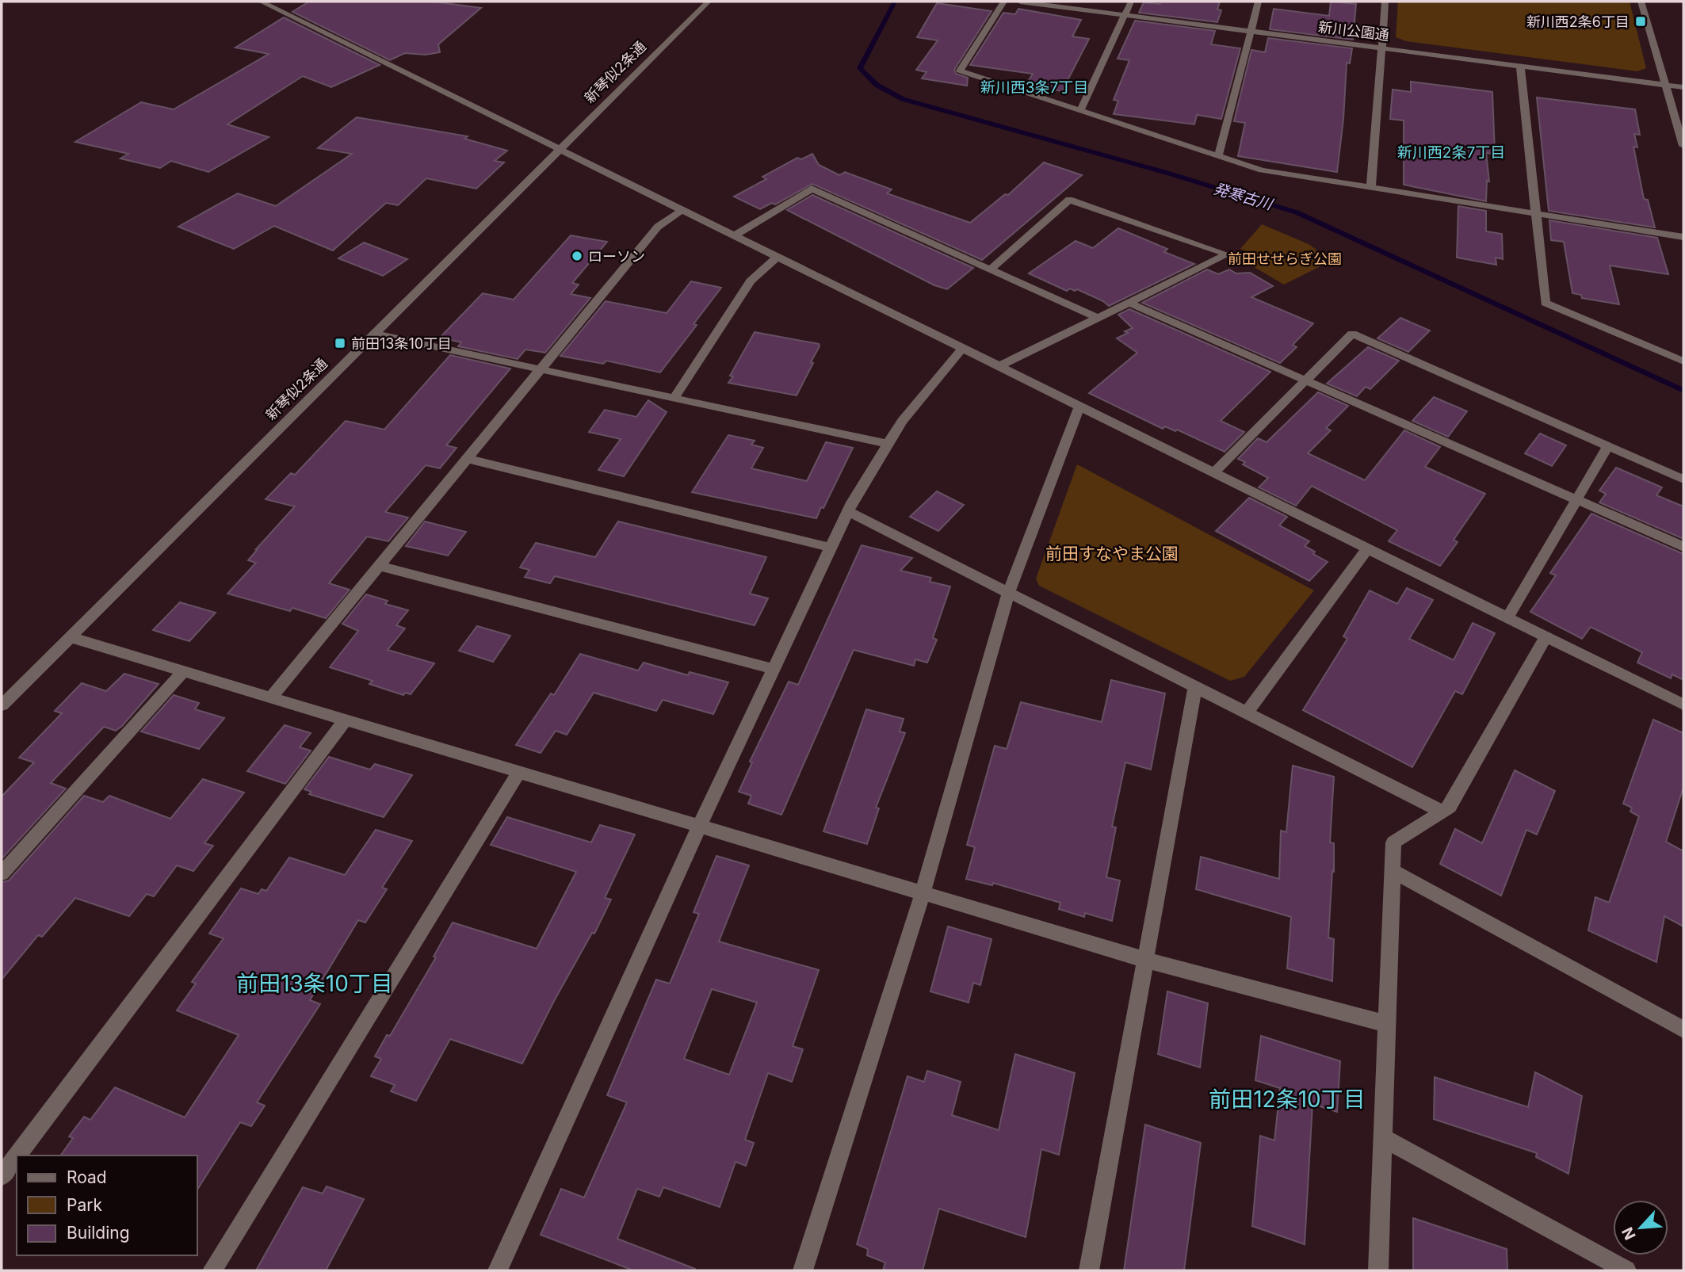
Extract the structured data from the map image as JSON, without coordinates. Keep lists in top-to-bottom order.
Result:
{
  "streets": {
    "street": ["新川公園通", "新琴似2条通"]
  },
  "districts": [
    "新川西3条7丁目",
    "新川西2条7丁目",
    "前田13条10丁目",
    "前田12条10丁目"
  ],
  "water": ["発寒古川"],
  "parks": ["前田せせらぎ公園", "前田すなやま公園"],
  "places": {
    "transit": ["新川西2条6丁目", "前田13条10丁目"],
    "other": ["ローソン"]
  },
  "legend": ["Road", "Park", "Building"],
  "north": "bottom left"
}
